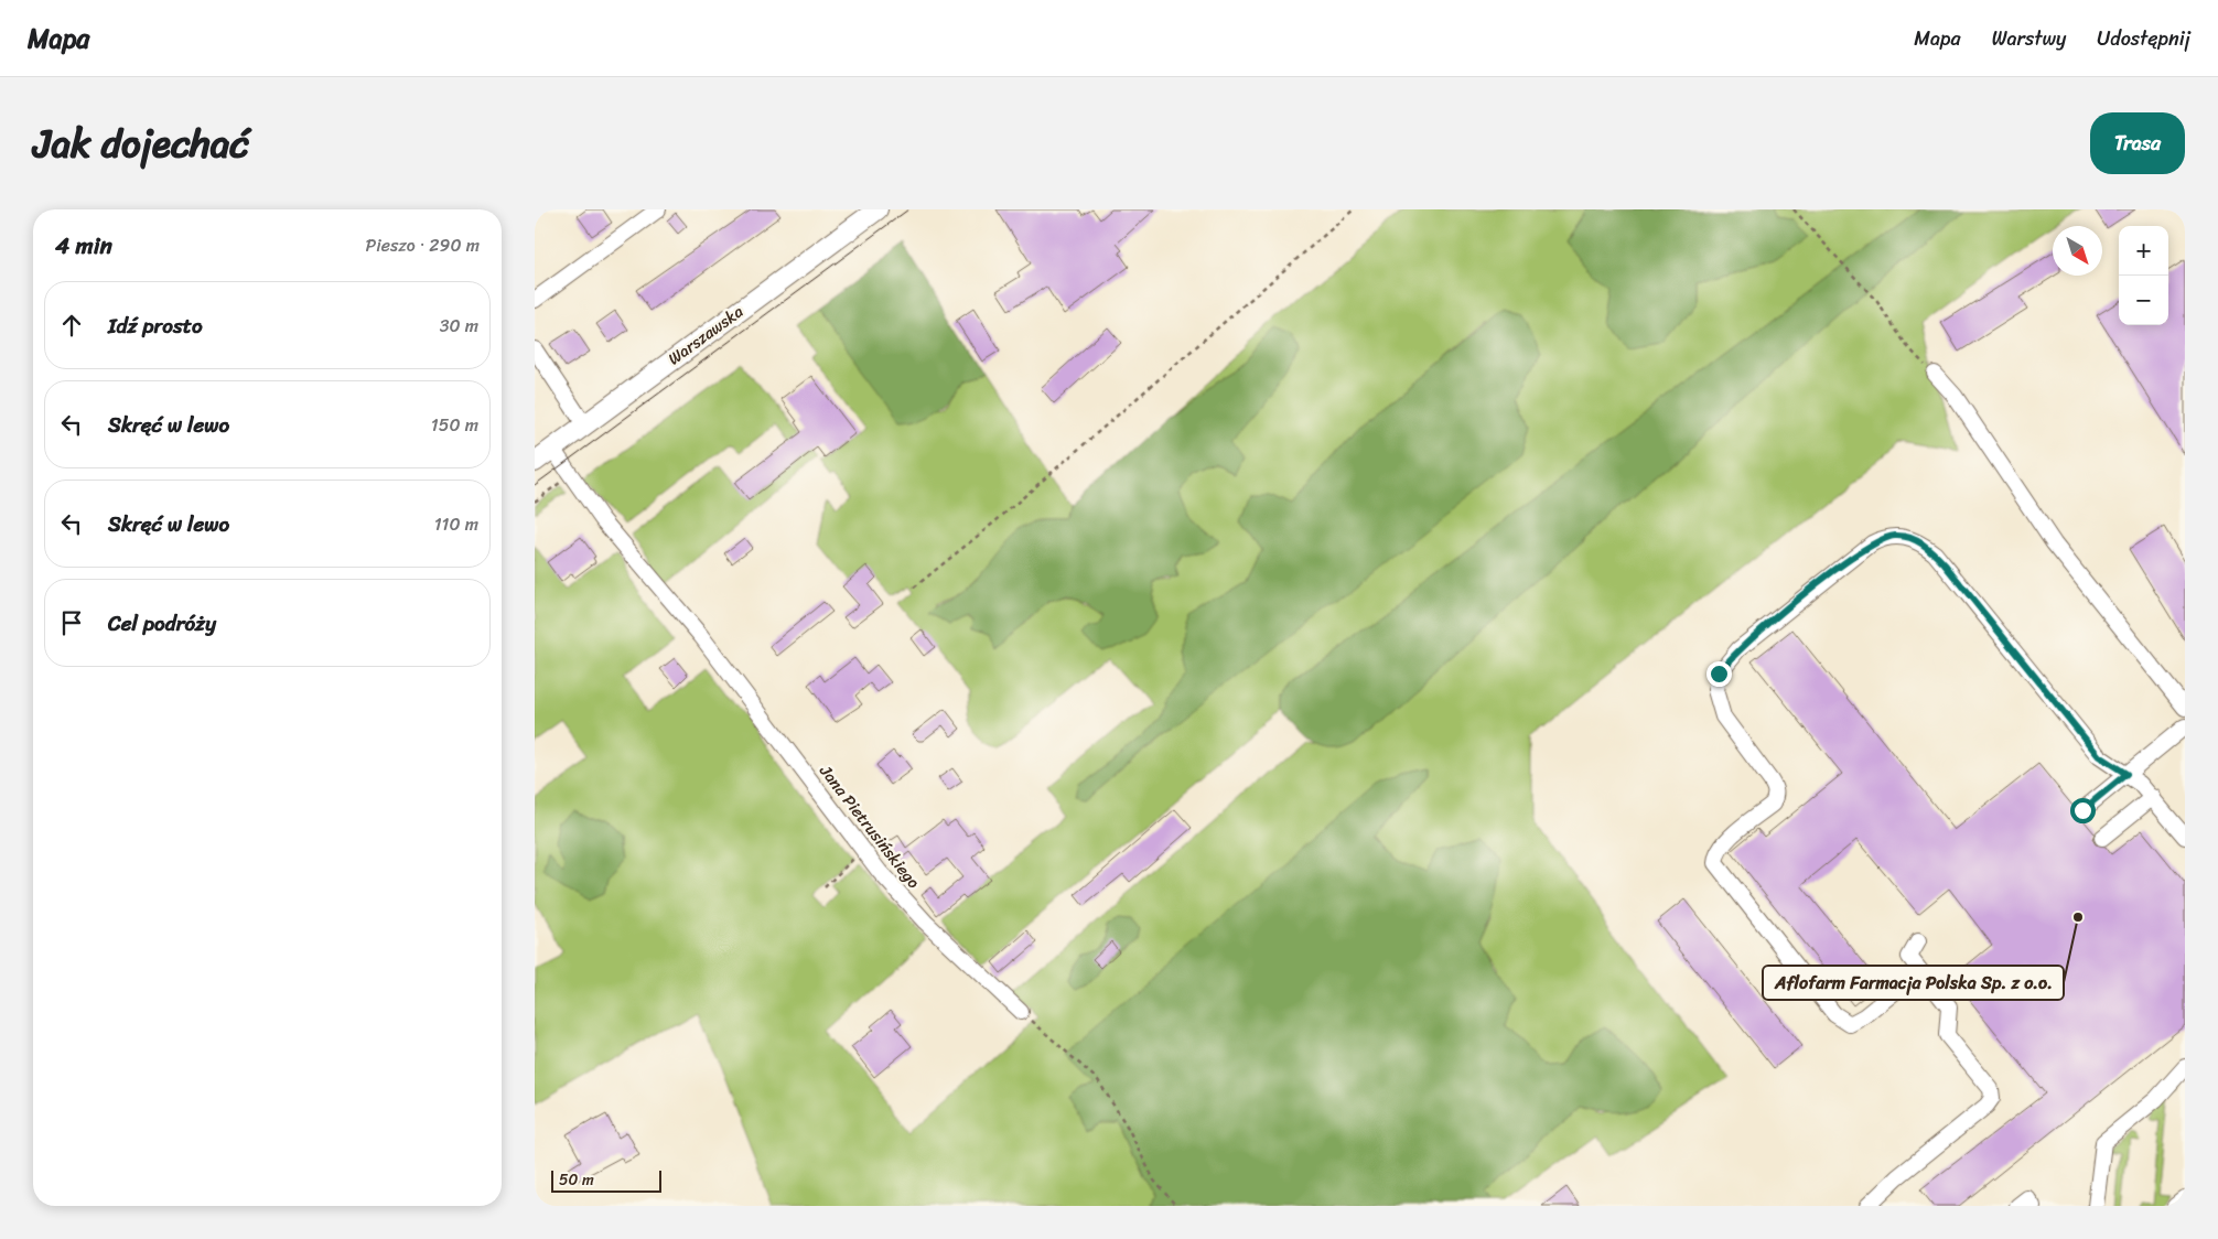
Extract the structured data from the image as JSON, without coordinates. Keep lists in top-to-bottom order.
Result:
{
  "streets": {
    "main road": ["Warszawska"],
    "street": ["Jana Pietrusińskiego"]
  },
  "crossings": [
    ["Warszawska", "Jana Pietrusińskiego"]
  ],
  "places": ["Aflofarm Farmacja Polska Sp. z o.o."],
  "scale_bar": "50 m",
  "north": "bottom right",
  "page": {
    "header": "Mapa",
    "nav": ["Mapa", "Warstwy", "Udostępnij"],
    "title": "Jak dojechać",
    "buttons": "Trasa",
    "heading": ["4 min", "Pieszo · 290 m"],
    "map_buttons": ["+", "−"],
    "list": [
      ["Idź prosto", "30 m"],
      ["Skręć w lewo", "150 m"],
      ["Skręć w lewo", "110 m"],
      "Cel podróży"
    ],
    "scale": "50 m"
  }
}
